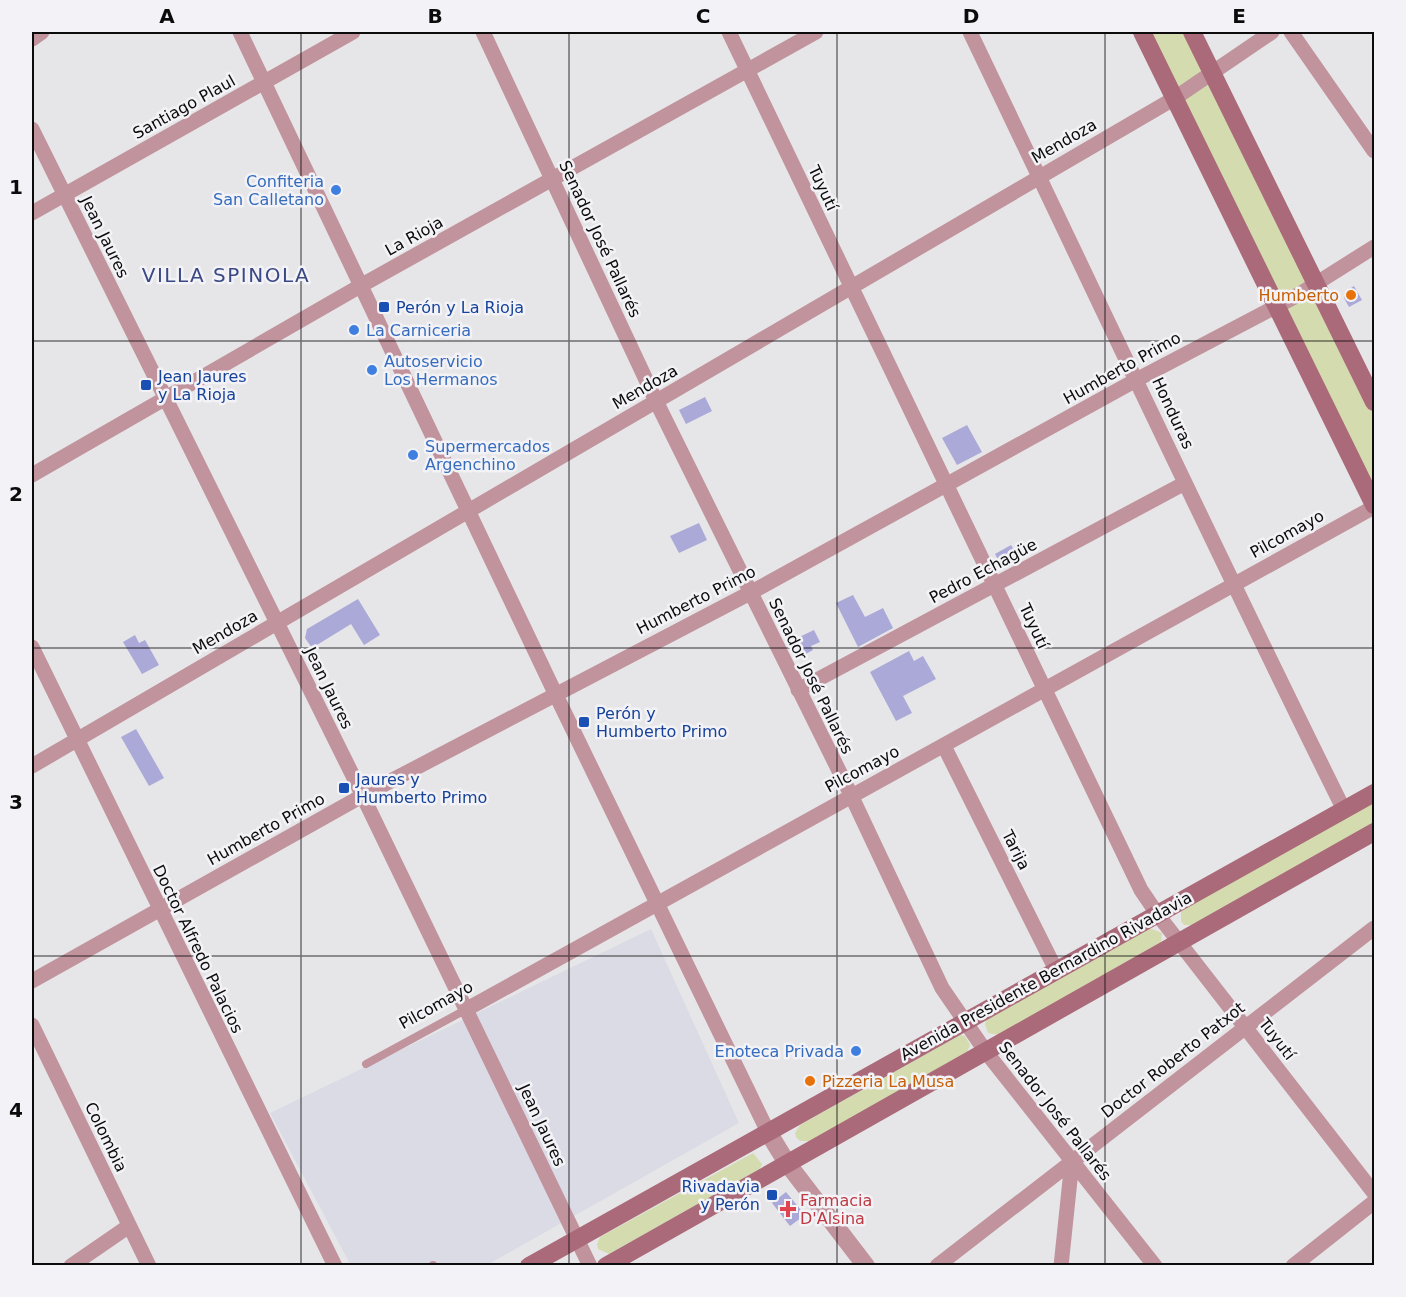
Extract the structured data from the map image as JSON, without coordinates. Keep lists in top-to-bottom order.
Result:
{
  "streets": {
    "main road": ["Avenida Presidente Bernardino Rivadavia"],
    "street": [
      "Santiago Plaul",
      "Mendoza",
      "Tuyutí",
      "La Rioja",
      "Jean Jaures",
      "Senador José Pallarés",
      "Humberto Primo",
      "Honduras",
      "Pilcomayo",
      "Pedro Echagüe",
      "Tarija",
      "Doctor Alfredo Palacios",
      "Doctor Roberto Patxot",
      "Colombia"
    ]
  },
  "crossings": [
    ["Santiago Plaul", "Jean Jaures"],
    ["Mendoza", "Tuyutí"],
    ["Mendoza", "Jean Jaures"],
    ["Mendoza", "Senador José Pallarés"],
    ["Mendoza", "Honduras"],
    ["Mendoza", "Doctor Alfredo Palacios"],
    ["Tuyutí", "La Rioja"],
    ["Tuyutí", "Humberto Primo"],
    ["Tuyutí", "Pilcomayo"],
    ["Tuyutí", "Pedro Echagüe"],
    ["Tuyutí", "Avenida Presidente Bernardino Rivadavia"],
    ["Tuyutí", "Doctor Roberto Patxot"],
    ["La Rioja", "Jean Jaures"],
    ["La Rioja", "Senador José Pallarés"],
    ["Jean Jaures", "Humberto Primo"],
    ["Jean Jaures", "Pilcomayo"],
    ["Jean Jaures", "Avenida Presidente Bernardino Rivadavia"],
    ["Senador José Pallarés", "Humberto Primo"],
    ["Senador José Pallarés", "Pilcomayo"],
    ["Senador José Pallarés", "Pedro Echagüe"],
    ["Senador José Pallarés", "Avenida Presidente Bernardino Rivadavia"],
    ["Senador José Pallarés", "Doctor Roberto Patxot"],
    ["Humberto Primo", "Honduras"],
    ["Humberto Primo", "Doctor Alfredo Palacios"],
    ["Honduras", "Pilcomayo"],
    ["Honduras", "Pedro Echagüe"],
    ["Honduras", "Avenida Presidente Bernardino Rivadavia"],
    ["Pilcomayo", "Tarija"],
    ["Tarija", "Avenida Presidente Bernardino Rivadavia"]
  ],
  "districts": ["VILLA SPINOLA"],
  "places": {
    "other": [
      "Confiteria San Calletano",
      "Humberto",
      "La Carniceria",
      "Autoservicio Los Hermanos",
      "Supermercados Argenchino",
      "Enoteca Privada",
      "Pizzeria La Musa"
    ],
    "transit": [
      "Perón y La Rioja",
      "Jean Jaures y La Rioja",
      "Perón y Humberto Primo",
      "Jaures y Humberto Primo",
      "Rivadavia y Perón"
    ],
    "health": ["Farmacia D'Alsina"]
  },
  "grid": {
    "columns": [
      "A",
      "B",
      "C",
      "D",
      "E"
    ],
    "rows": [
      "1",
      "2",
      "3",
      "4"
    ]
  }
}
